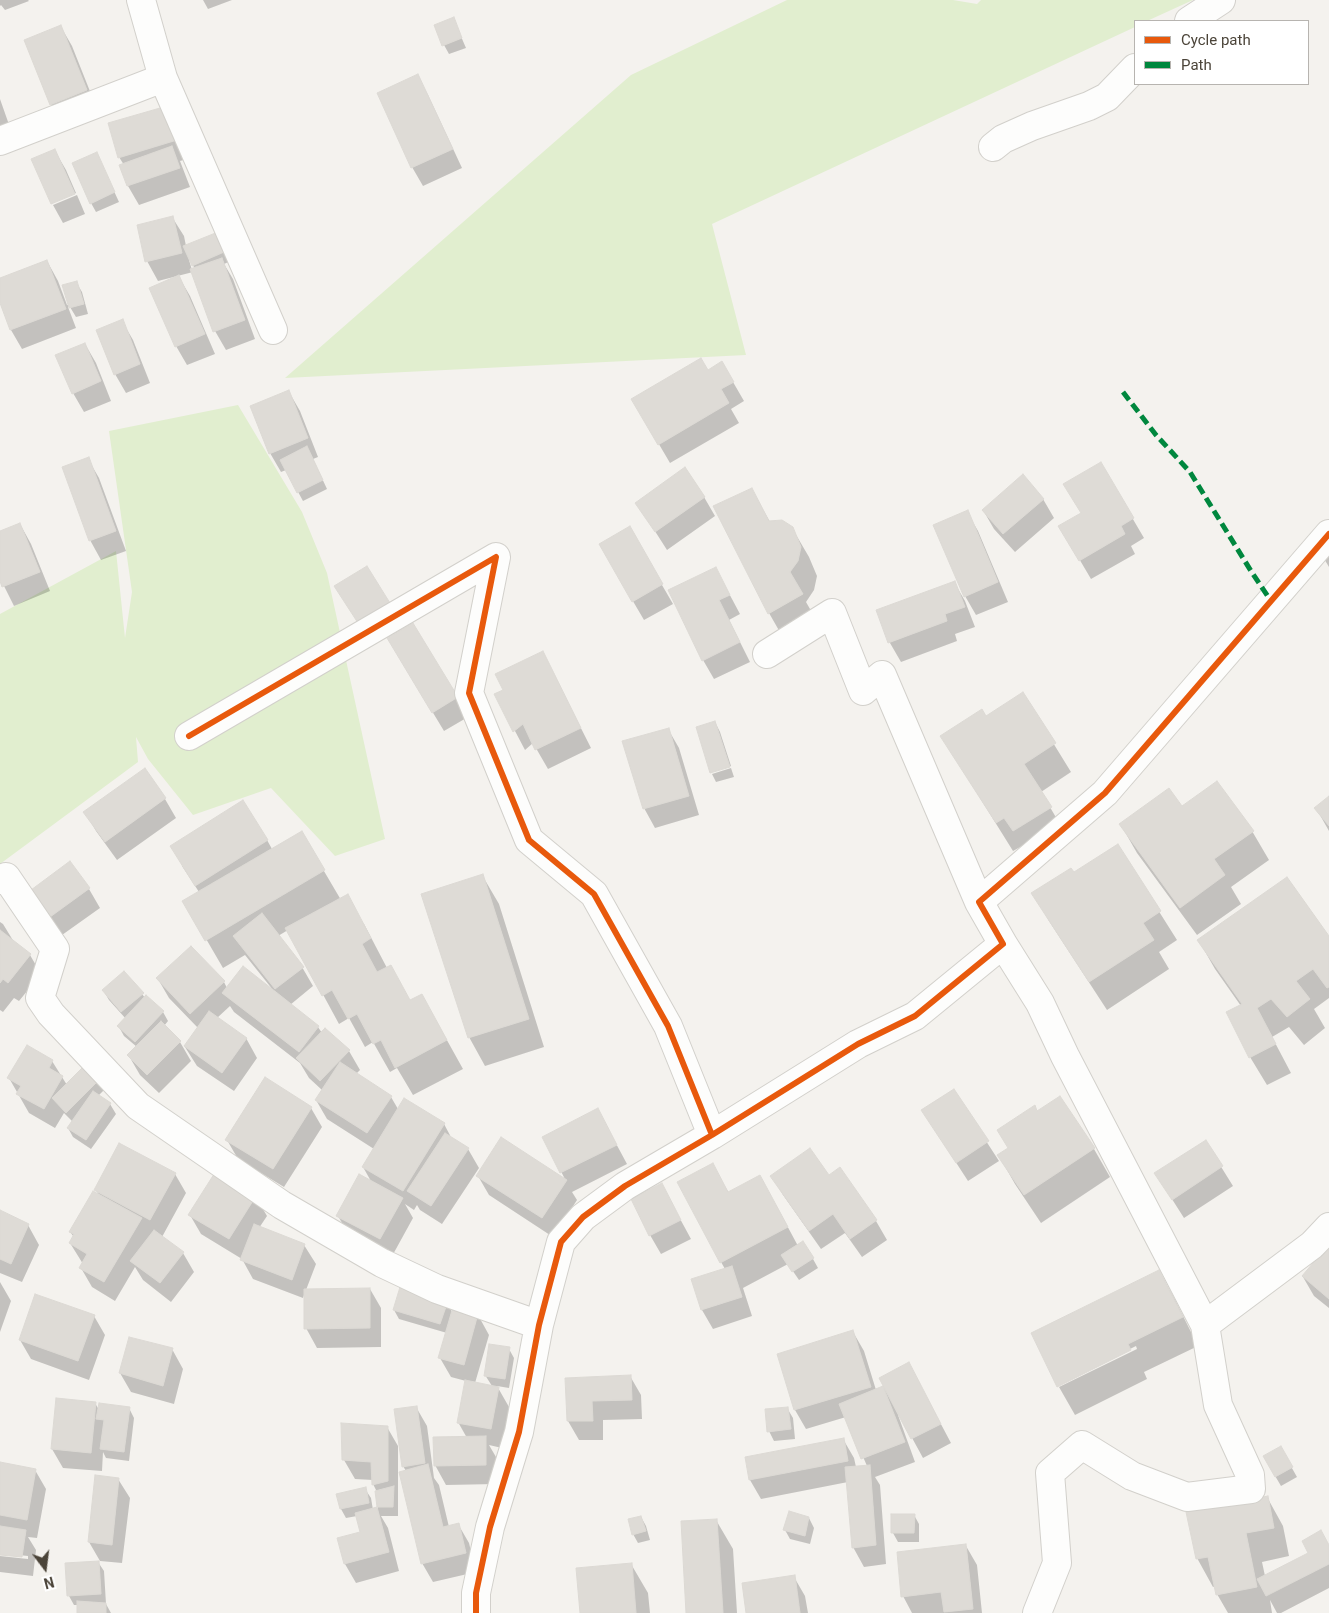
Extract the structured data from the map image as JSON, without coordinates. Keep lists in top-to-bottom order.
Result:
{
  "legend": ["Cycle path", "Path"],
  "north": "bottom"
}
